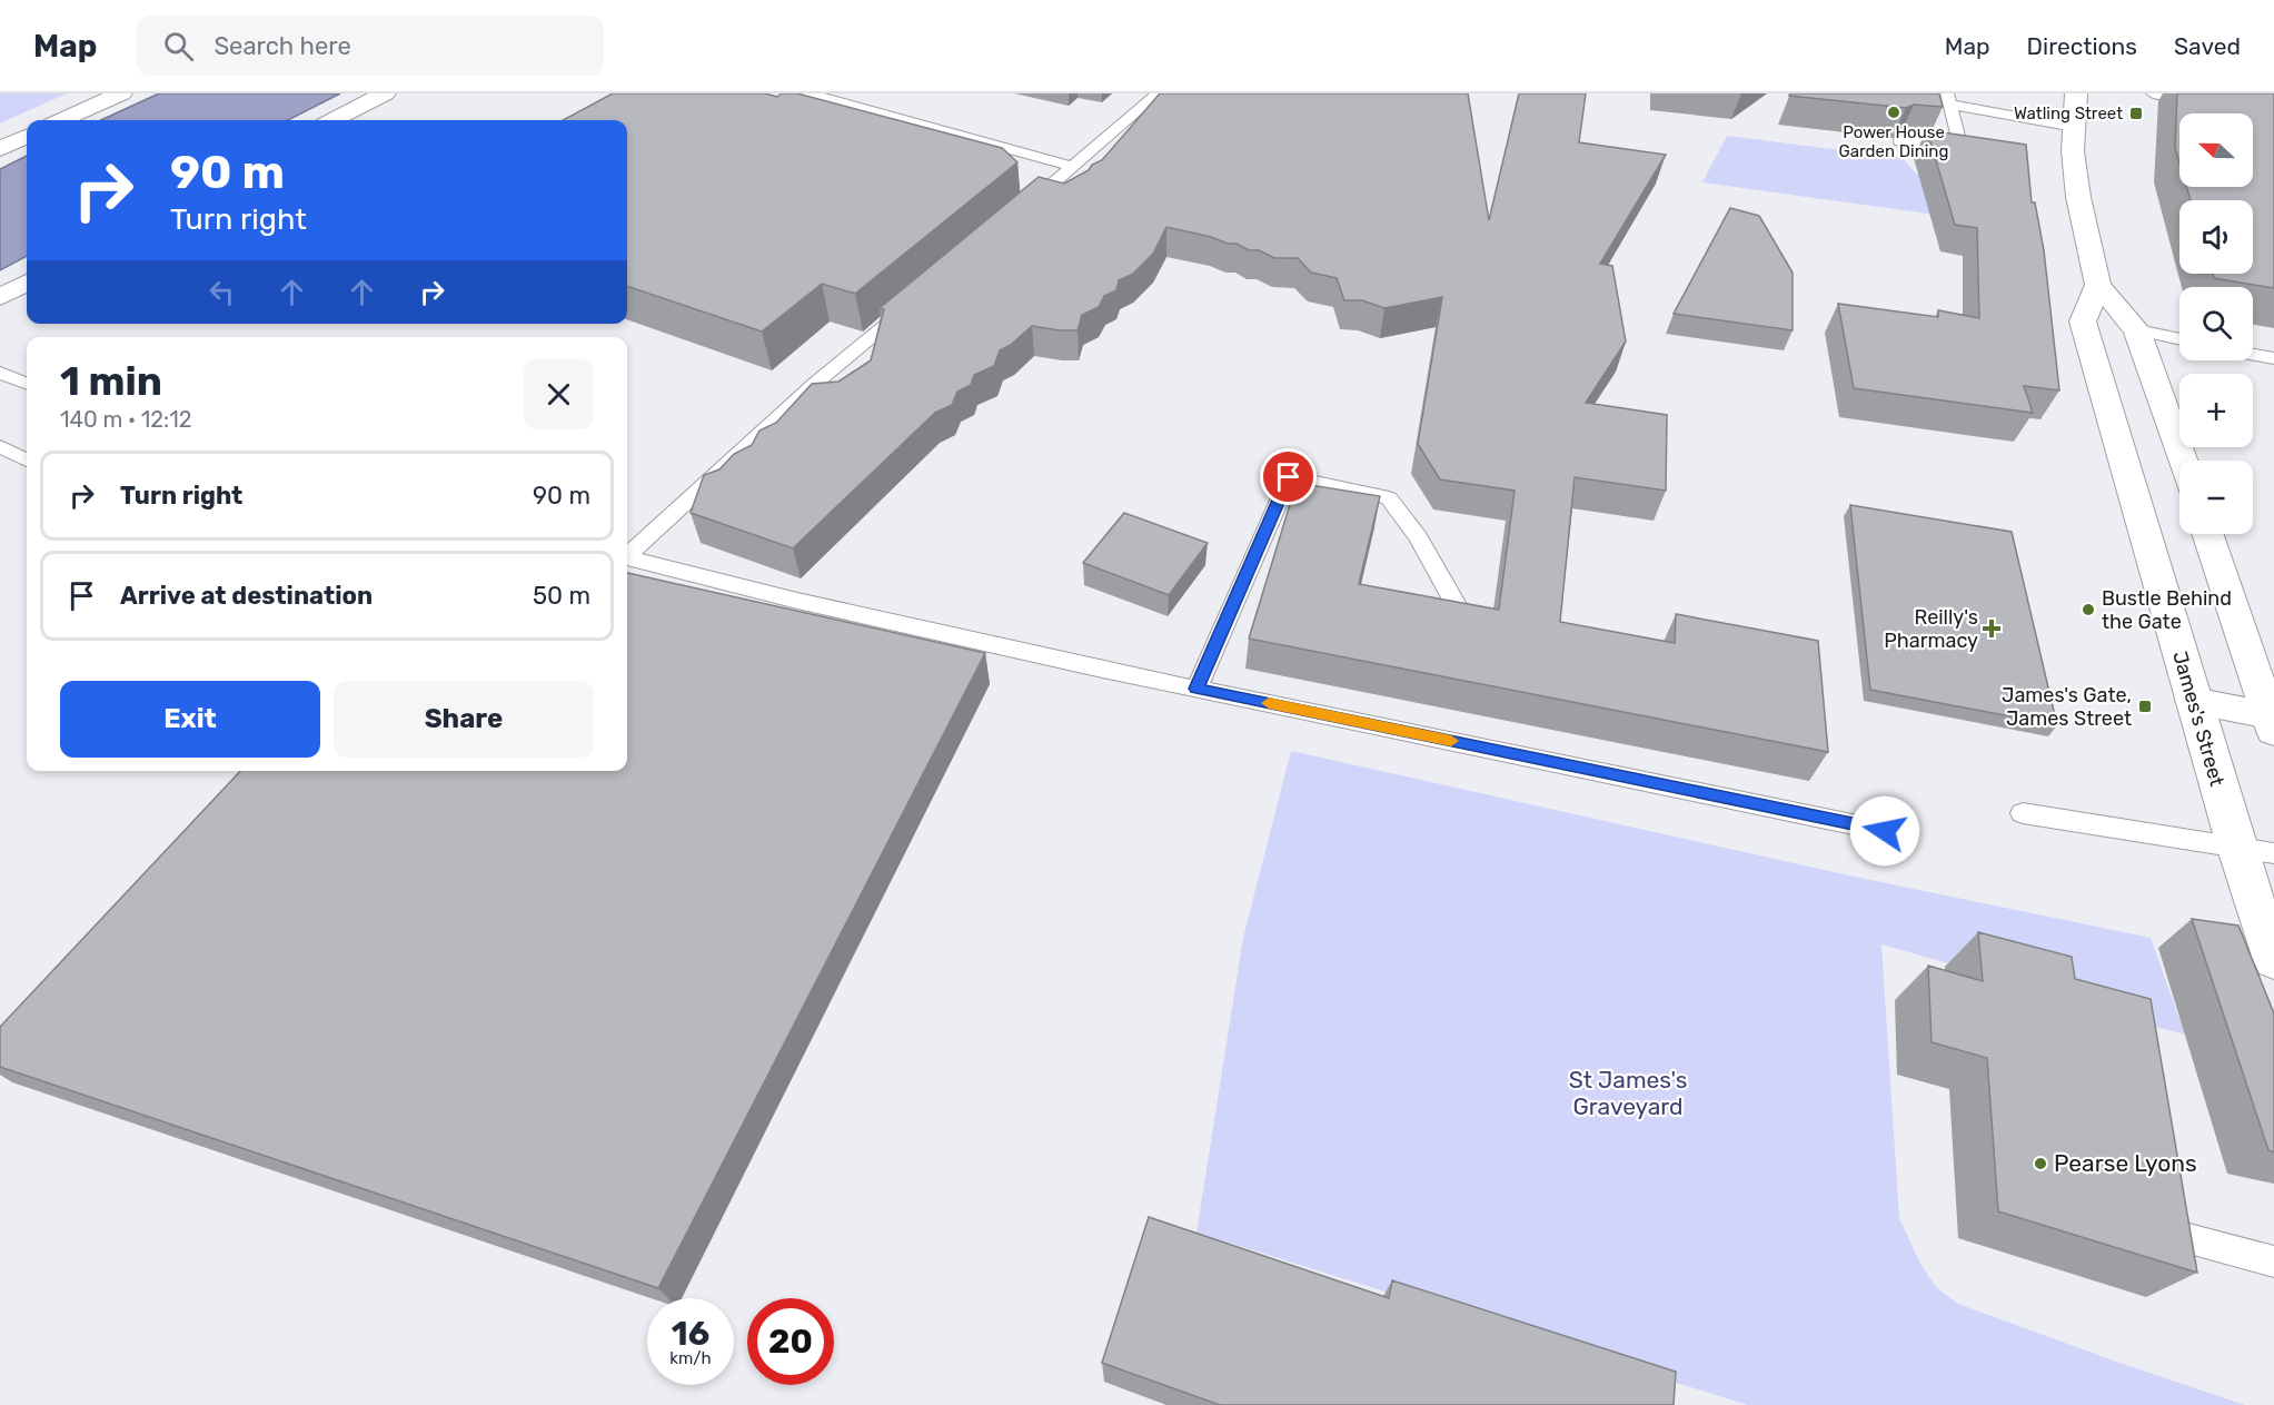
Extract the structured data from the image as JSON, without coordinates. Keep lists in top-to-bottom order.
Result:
{
  "streets": {
    "main road": ["James's Street"]
  },
  "parks": ["St James's Graveyard"],
  "places": {
    "other": ["Power House Garden Dining", "Bustle Behind the Gate", "Pearse Lyons"],
    "transit": ["Watling Street", "James's Gate, James Street"],
    "health": ["Reilly's Pharmacy"]
  },
  "north": "left",
  "page": {
    "header": "Map",
    "search": "Search here",
    "nav": ["Map", "Directions", "Saved"],
    "map_buttons": ["+", "−"],
    "turn": ["90 m", "Turn right"],
    "heading": ["1 min", "140 m · 12:12"],
    "list": [
      {
        "name": "Turn right",
        "value": "90 m"
      },
      {
        "name": "Arrive at destination",
        "value": "50 m"
      }
    ],
    "buttons": ["Exit", "Share"],
    "speed": "16 km/h",
    "limit": "20"
  }
}
